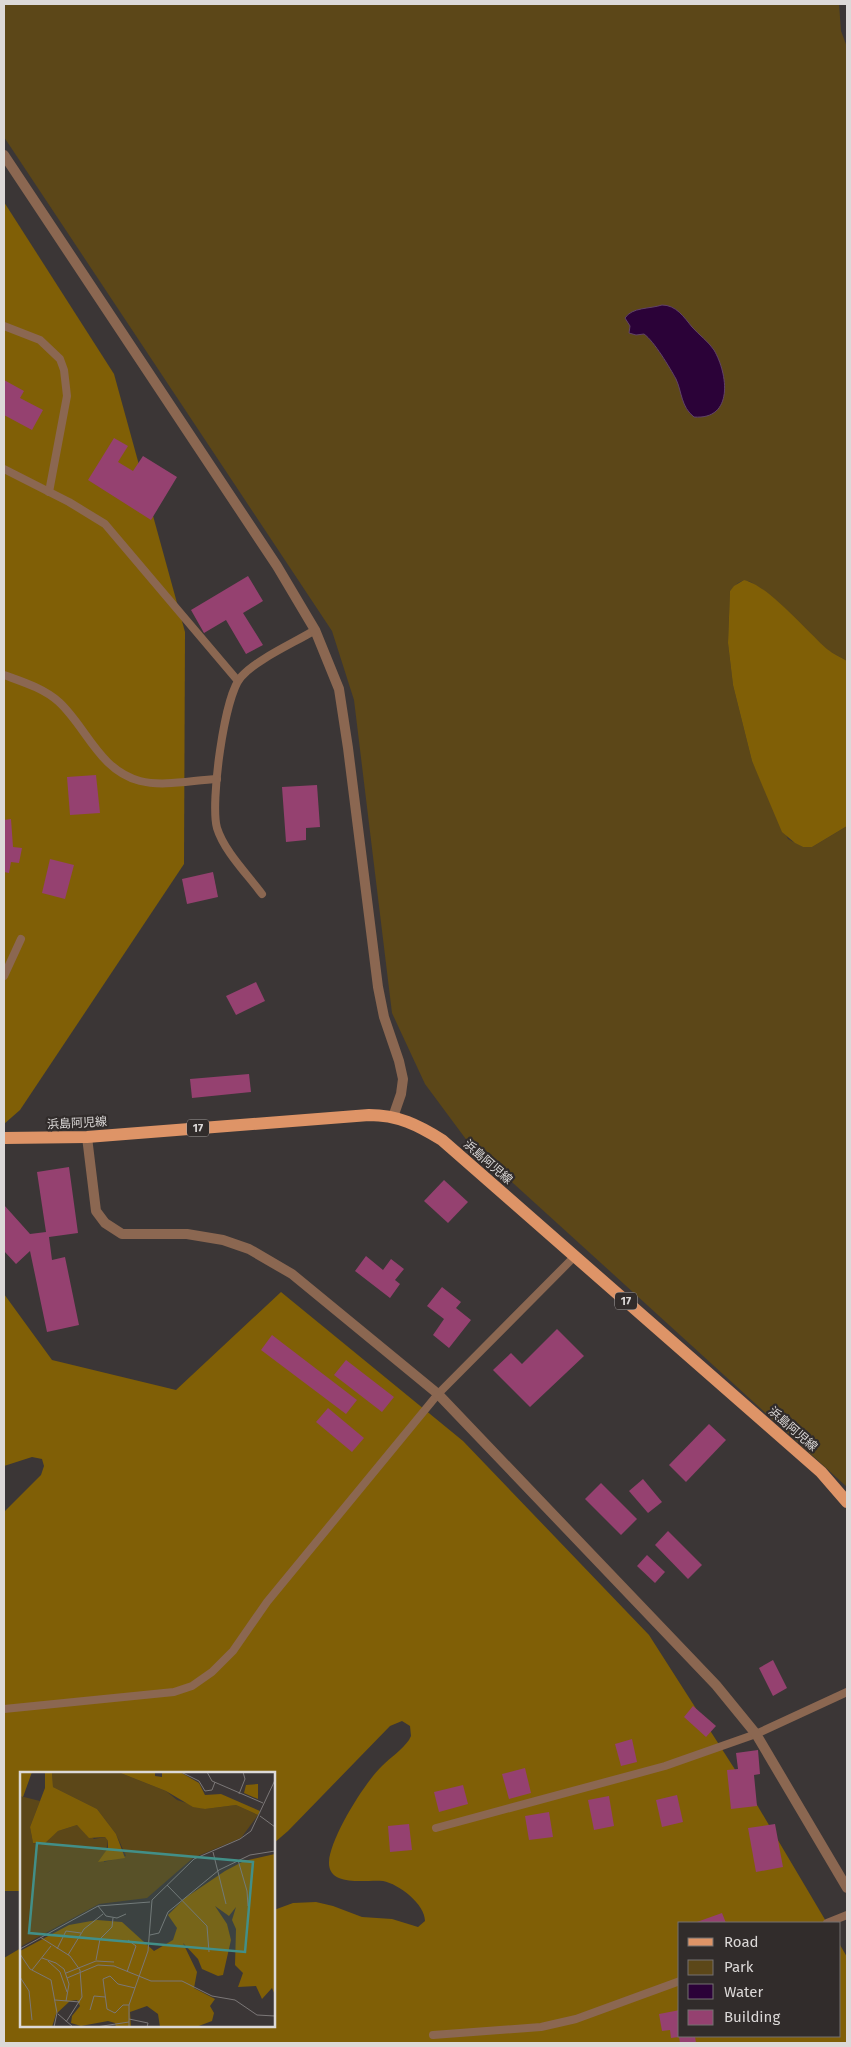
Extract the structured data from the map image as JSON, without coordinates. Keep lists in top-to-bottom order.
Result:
{
  "streets": {
    "main road": ["浜島阿児線", "17"]
  },
  "legend": [
    "Road",
    "Park",
    "Water",
    "Building"
  ]
}
